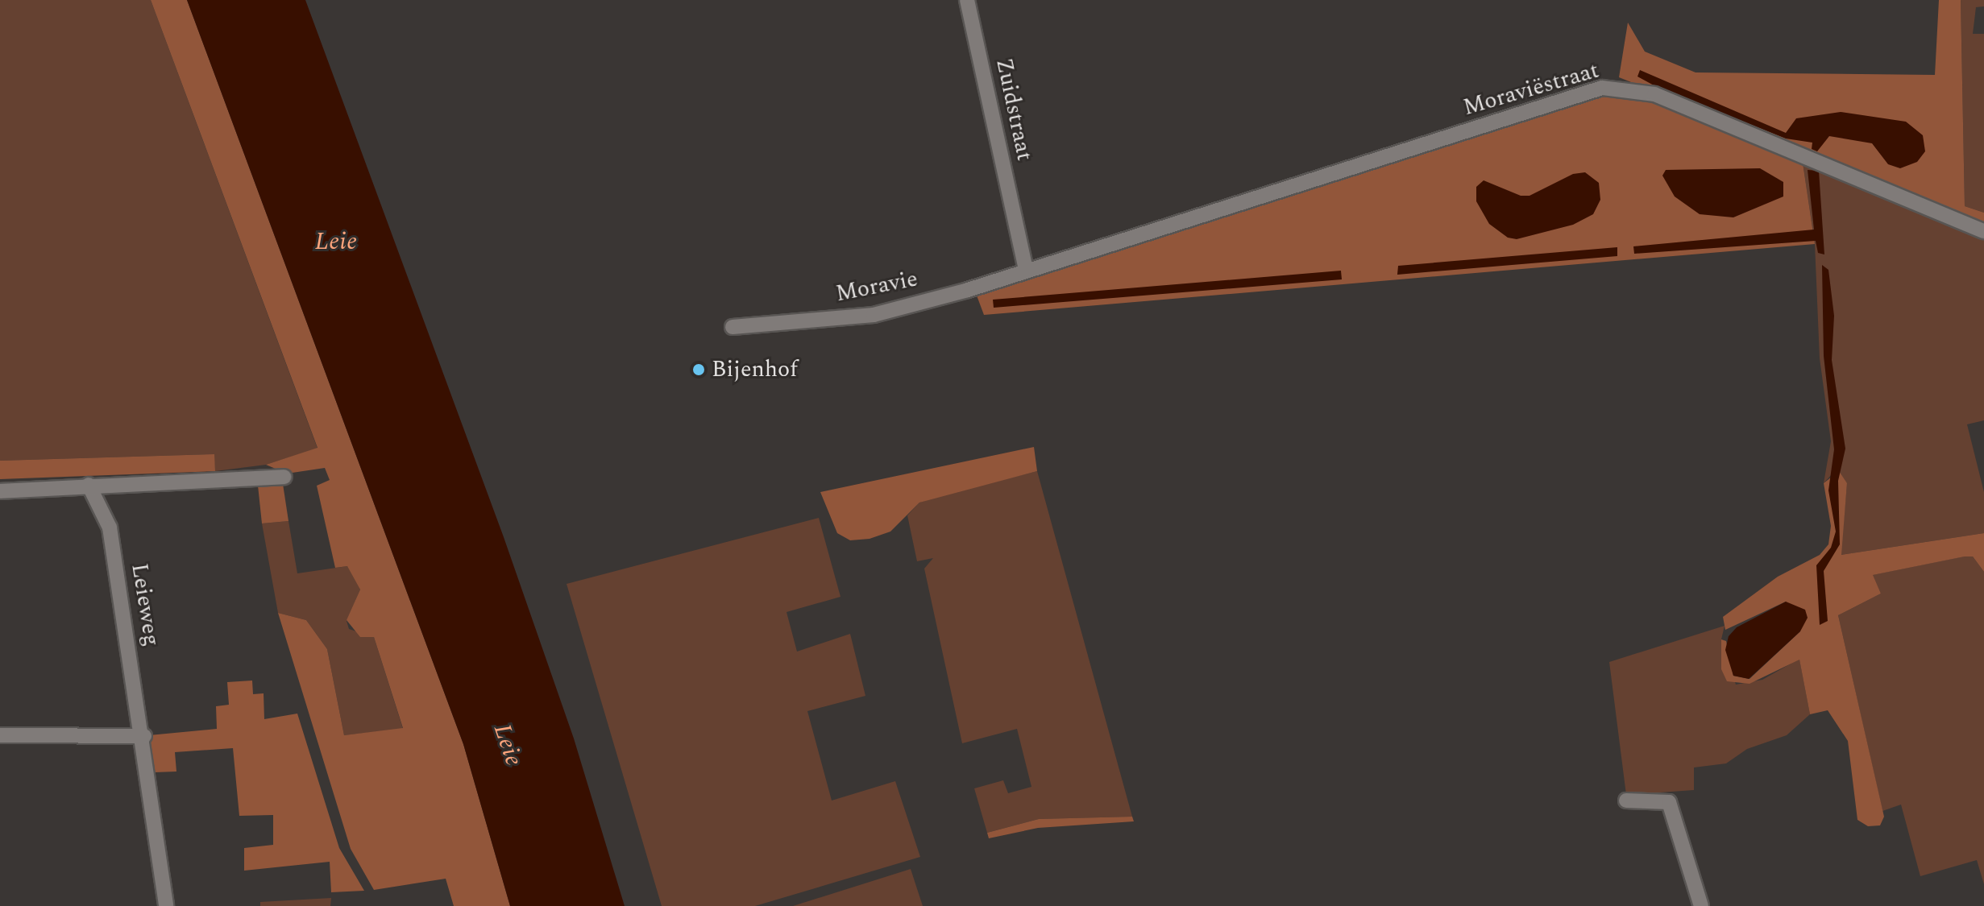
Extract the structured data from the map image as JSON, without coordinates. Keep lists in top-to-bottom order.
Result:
{
  "streets": {
    "street": [
      "Moraviëstraat",
      "Zuidstraat",
      "Moravie",
      "Leieweg"
    ]
  },
  "crossings": [
    ["Moraviëstraat", "Moravie"],
    ["Zuidstraat", "Moravie"]
  ],
  "water": ["Leie"],
  "places": ["Bijenhof"]
}
